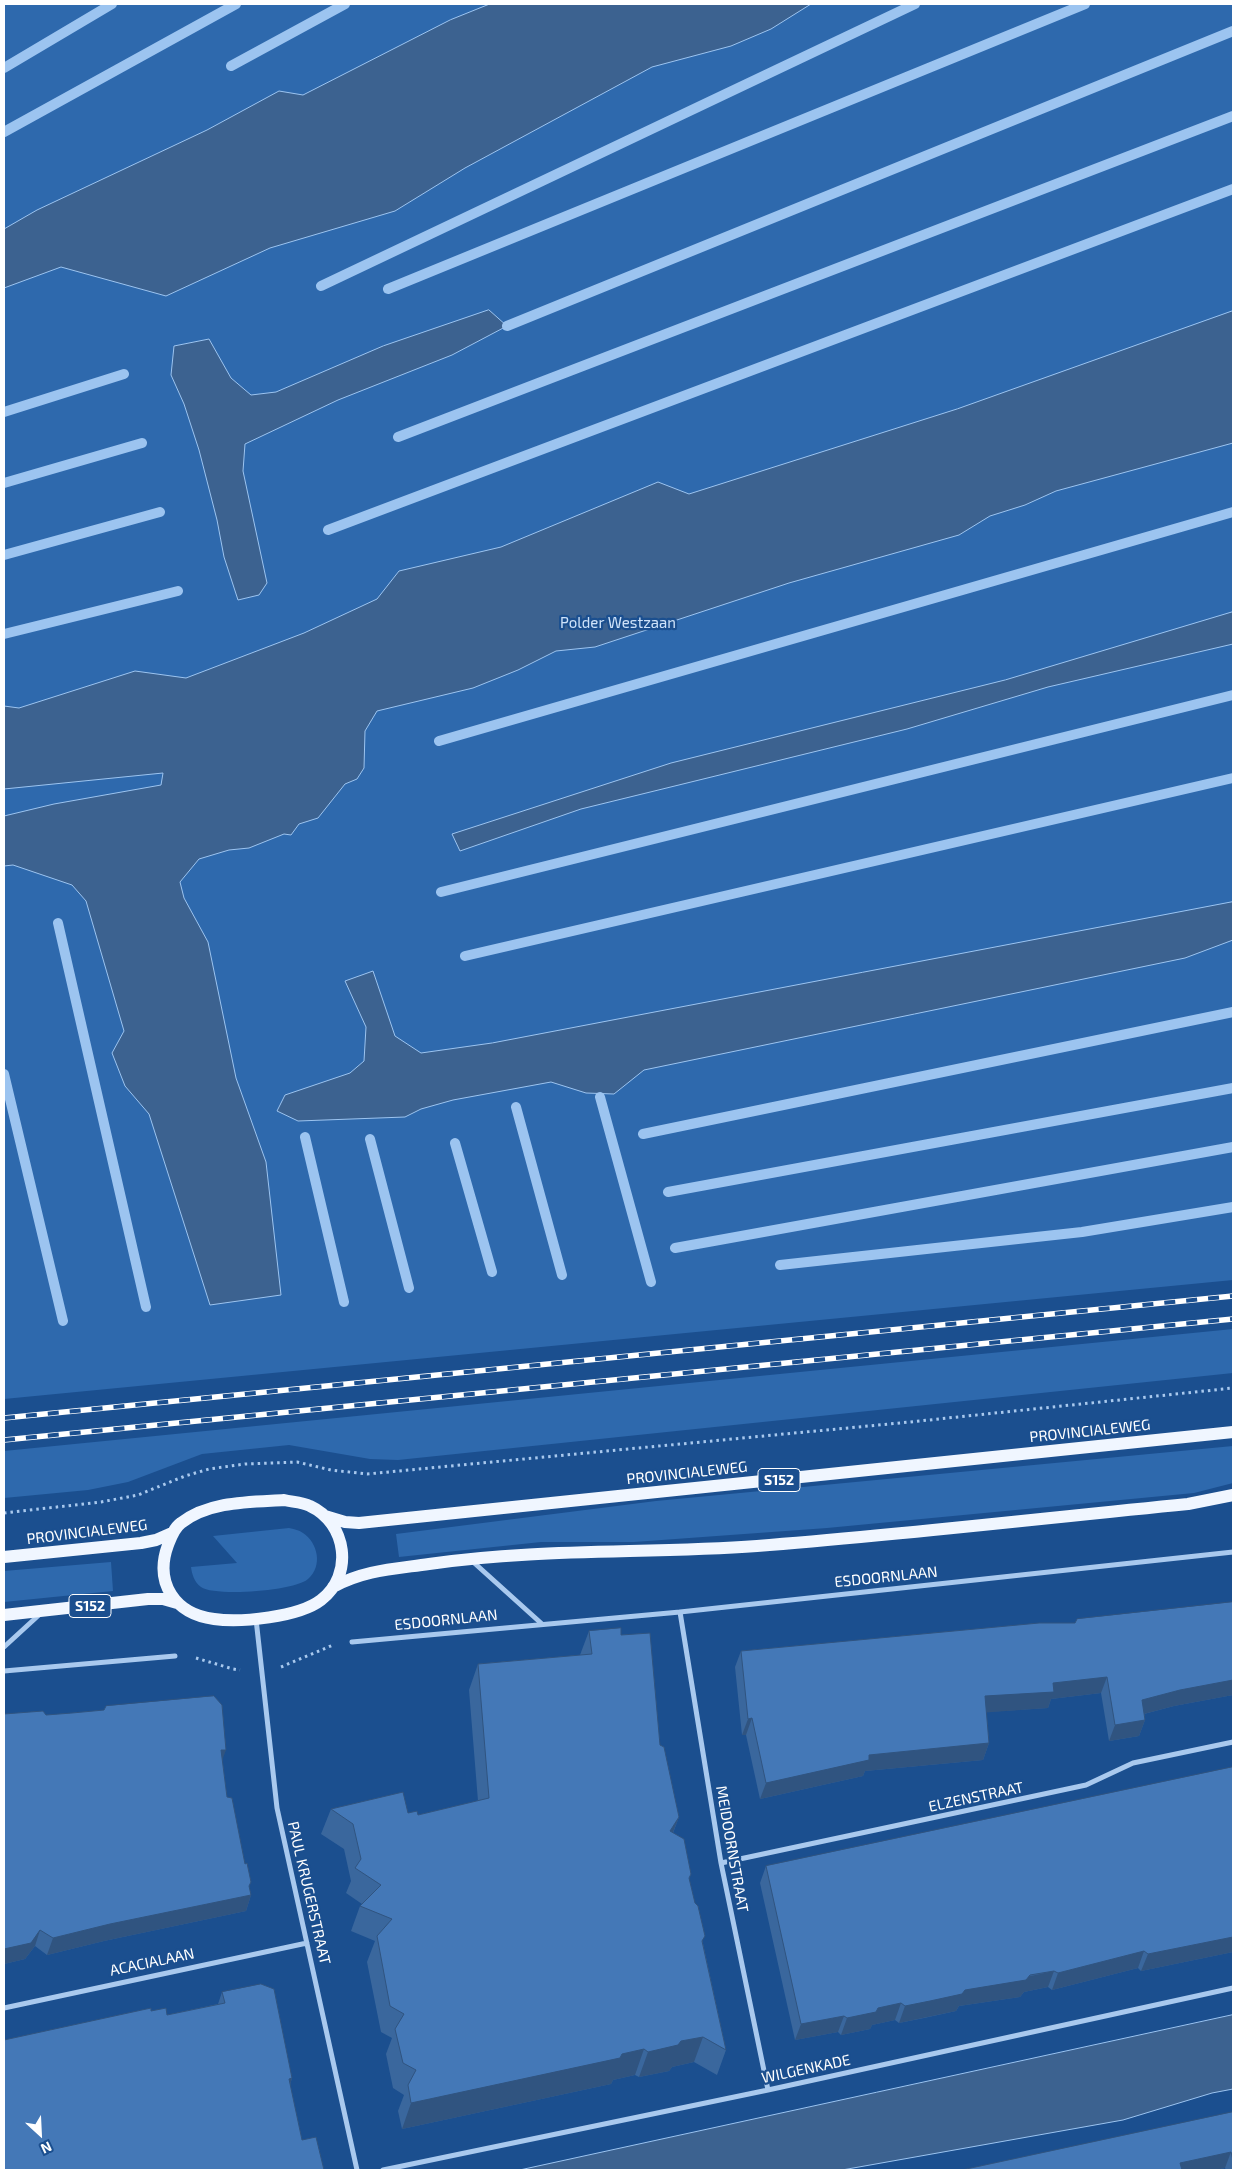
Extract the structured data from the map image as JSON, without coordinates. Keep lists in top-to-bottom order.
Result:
{
  "streets": {
    "main road": ["PROVINCIALEWEG", "S152"],
    "street": [
      "ESDOORNLAAN",
      "ELZENSTRAAT",
      "MEIDOORNSTRAAT",
      "PAUL KRUGERSTRAAT",
      "ACACIALAAN",
      "WILGENKADE"
    ]
  },
  "crossings": [
    ["PROVINCIALEWEG", "S152"],
    ["PROVINCIALEWEG", "PAUL KRUGERSTRAAT"],
    ["S152", "ESDOORNLAAN"],
    ["S152", "PAUL KRUGERSTRAAT"],
    ["ESDOORNLAAN", "MEIDOORNSTRAAT"],
    ["ELZENSTRAAT", "MEIDOORNSTRAAT"],
    ["MEIDOORNSTRAAT", "WILGENKADE"],
    ["PAUL KRUGERSTRAAT", "ACACIALAAN"]
  ],
  "parks": ["Polder Westzaan"],
  "north": "bottom right"
}
